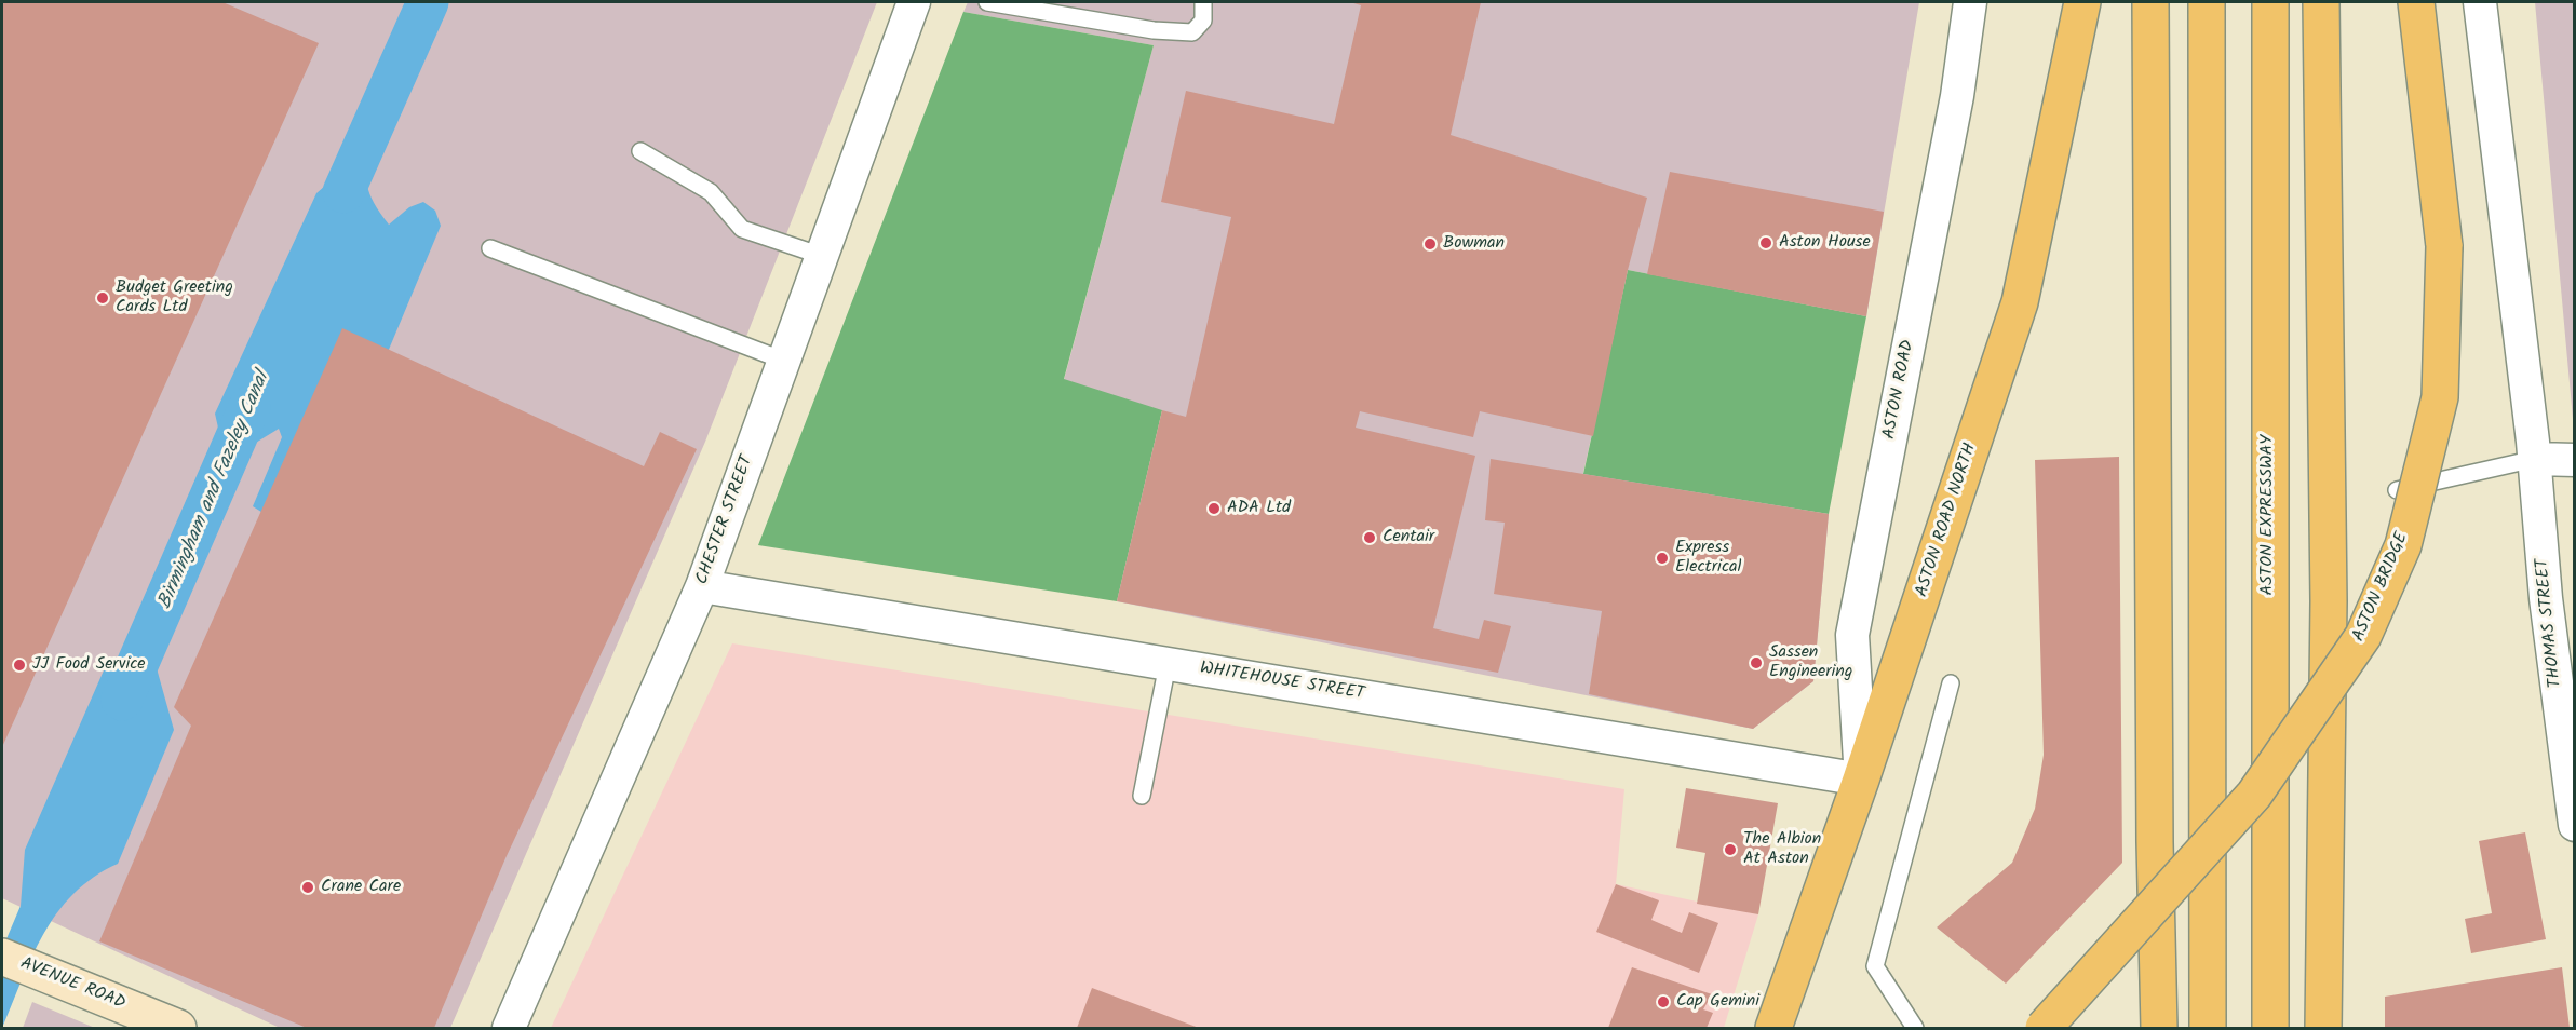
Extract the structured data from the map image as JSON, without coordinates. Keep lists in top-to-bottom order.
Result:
{
  "streets": {
    "main road": ["ASTON EXPRESSWAY", "ASTON ROAD NORTH", "ASTON BRIDGE"],
    "street": [
      "ASTON ROAD",
      "CHESTER STREET",
      "THOMAS STREET",
      "WHITEHOUSE STREET",
      "AVENUE ROAD"
    ]
  },
  "crossings": [
    ["ASTON ROAD", "ASTON ROAD NORTH"],
    ["ASTON ROAD", "WHITEHOUSE STREET"],
    ["CHESTER STREET", "WHITEHOUSE STREET"],
    ["ASTON ROAD NORTH", "WHITEHOUSE STREET"]
  ],
  "water": ["Birmingham and Fazeley Canal"],
  "places": [
    "Aston House",
    "Bowman",
    "Budget Greeting Cards Ltd",
    "ADA Ltd",
    "Centair",
    "Express Electrical",
    "Sassen Engineering",
    "JJ Food Service",
    "The Albion At Aston",
    "Crane Care",
    "Cap Gemini"
  ]
}
